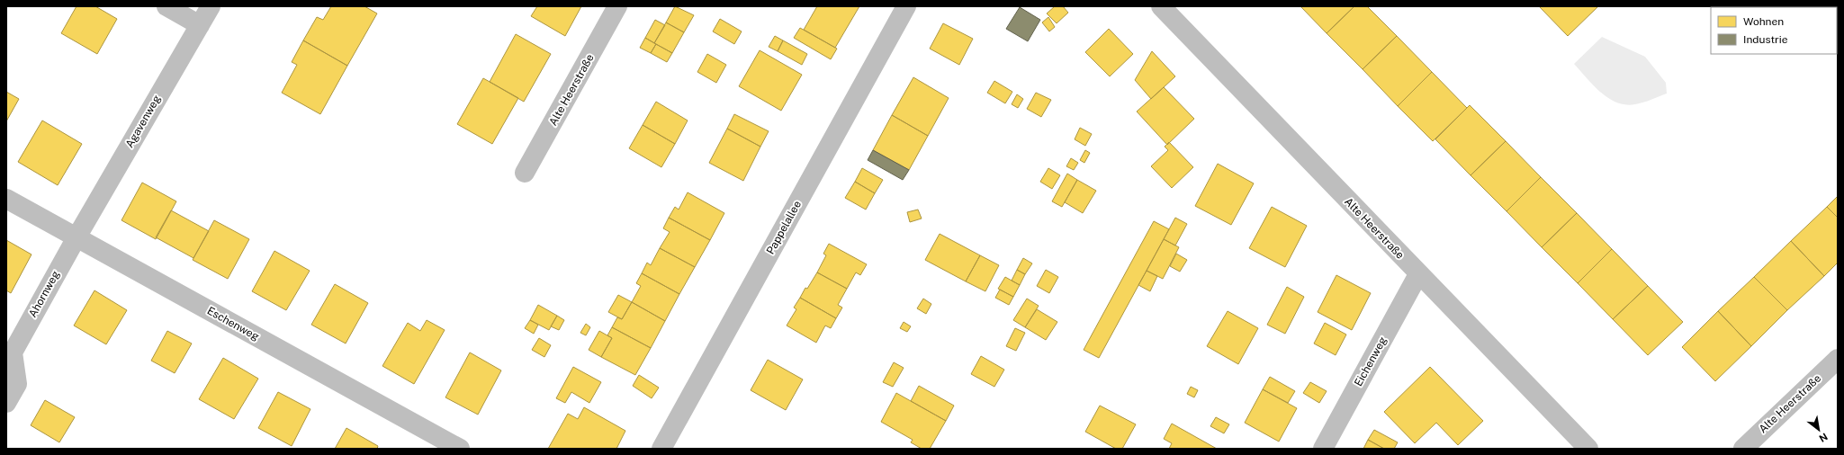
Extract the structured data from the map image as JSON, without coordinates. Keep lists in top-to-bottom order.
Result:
{
  "streets": {
    "street": [
      "Alte Heerstraße",
      "Agavenweg",
      "Pappelallee",
      "Ahornweg",
      "Eschenweg",
      "Eichenweg"
    ]
  },
  "crossings": [
    ["Alte Heerstraße", "Eichenweg"],
    ["Agavenweg", "Ahornweg"],
    ["Agavenweg", "Eschenweg"],
    ["Ahornweg", "Eschenweg"]
  ],
  "legend": ["Wohnen", "Industrie"],
  "north": "bottom right"
}
